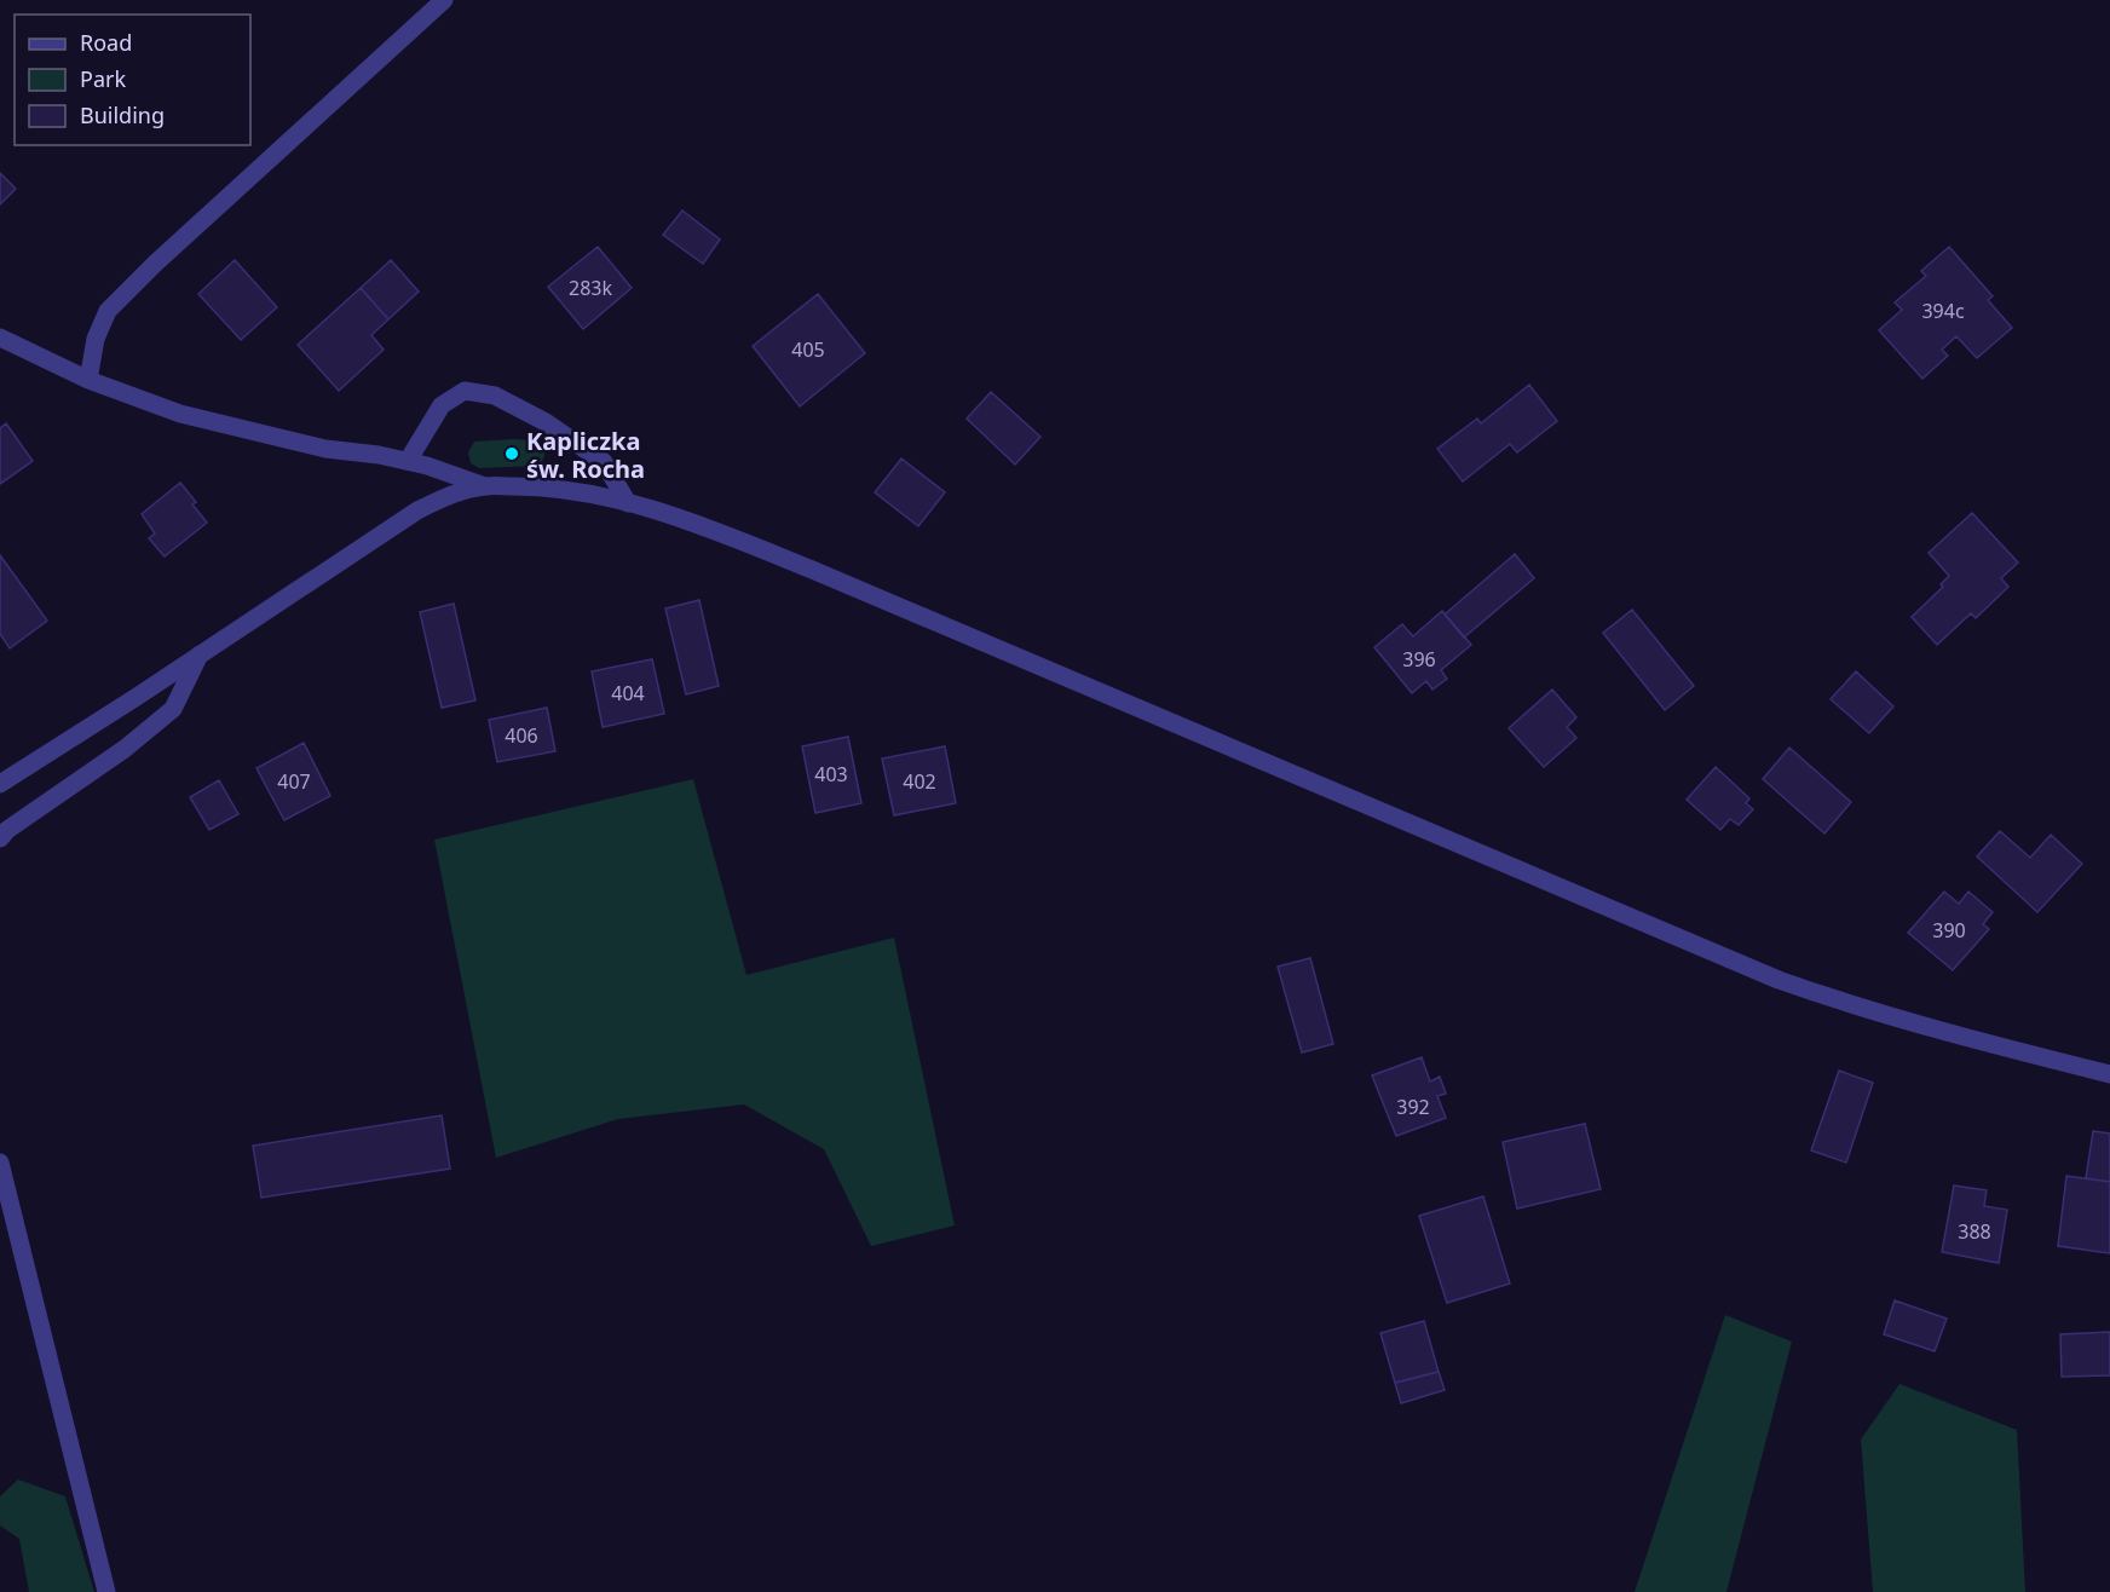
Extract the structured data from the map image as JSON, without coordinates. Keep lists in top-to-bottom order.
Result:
{
  "places": ["Kapliczka św. Rocha"],
  "house_numbers": [
    "283k",
    "394c",
    "405",
    "396",
    "404",
    "406",
    "403",
    "407",
    "402",
    "390",
    "392",
    "388"
  ],
  "legend": ["Road", "Park", "Building"]
}
